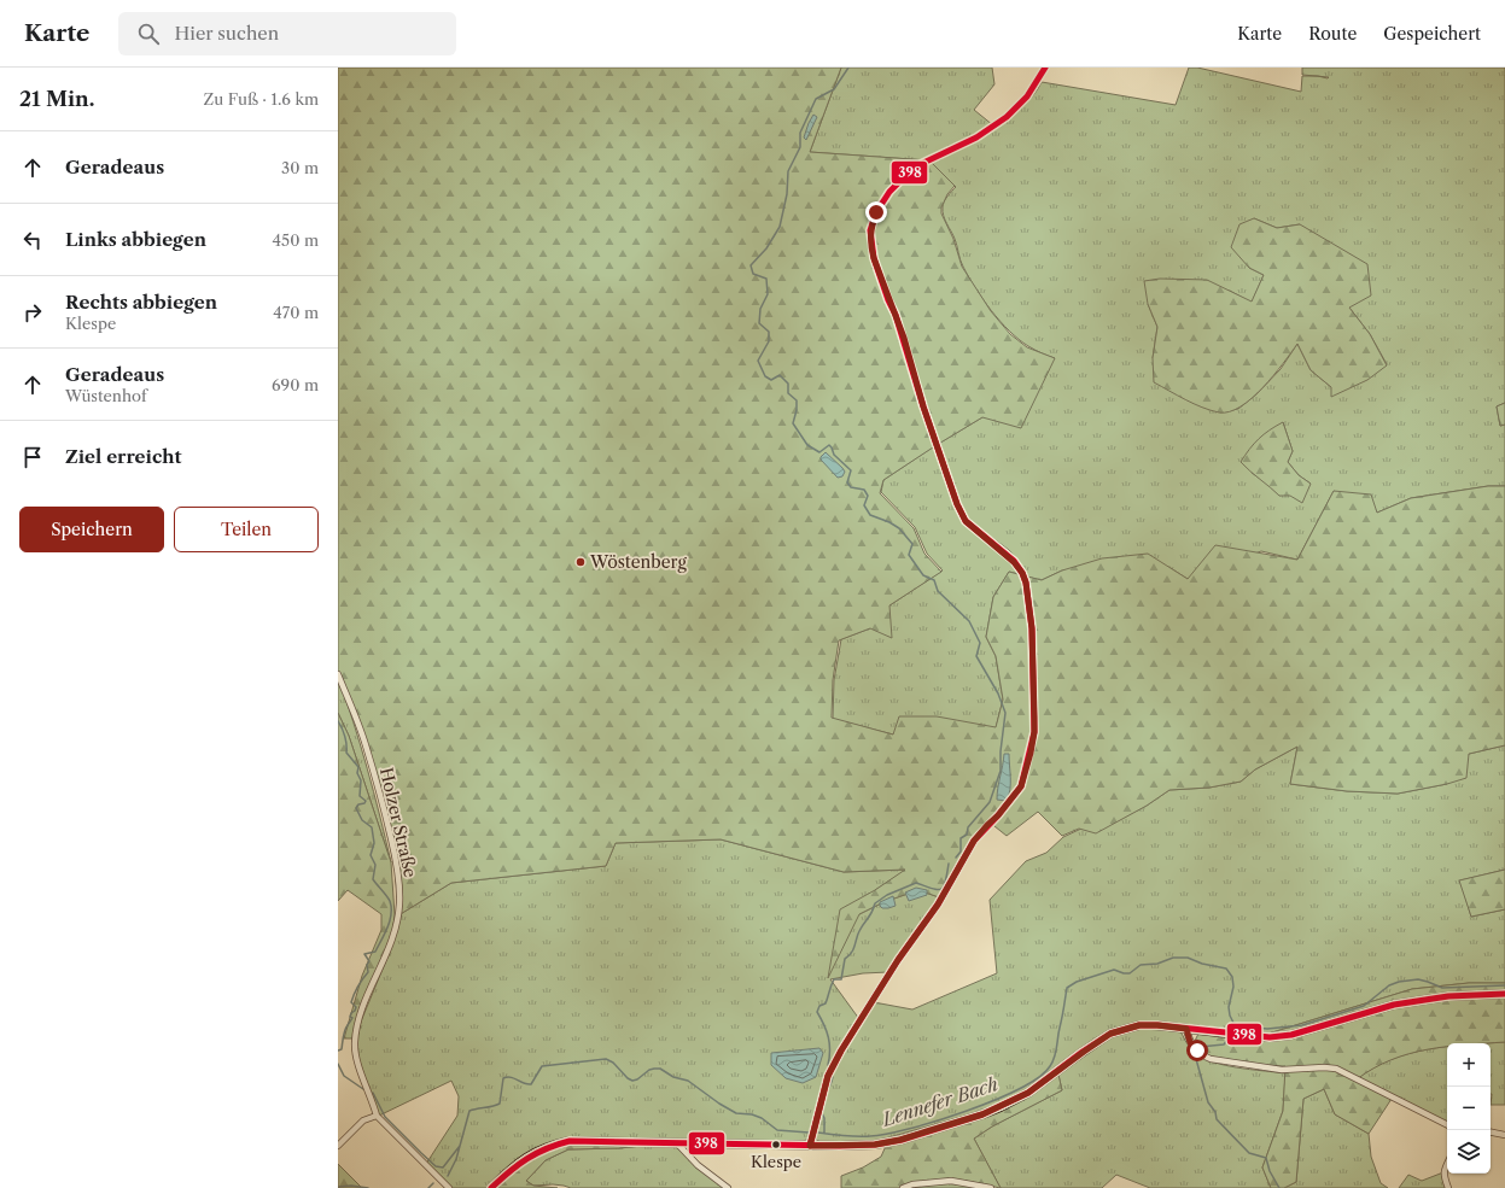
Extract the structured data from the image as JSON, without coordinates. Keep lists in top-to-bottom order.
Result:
{
  "streets": {
    "street": ["Holzer Straße"]
  },
  "water": ["Lennefer Bach"],
  "places": ["Wöstenberg", "Klespe"],
  "lines": ["transit line 398"],
  "page": {
    "header": "Karte",
    "search": "Hier suchen",
    "nav": ["Karte", "Route", "Gespeichert"],
    "heading": ["21 Min.", "Zu Fuß · 1.6 km"],
    "list": [
      ["Geradeaus", "30 m"],
      ["Links abbiegen", "450 m"],
      ["Rechts abbiegen", "Klespe", "470 m"],
      ["Geradeaus", "Wüstenhof", "690 m"],
      "Ziel erreicht"
    ],
    "buttons": ["Speichern", "Teilen"],
    "map_buttons": ["+", "−"]
  }
}
